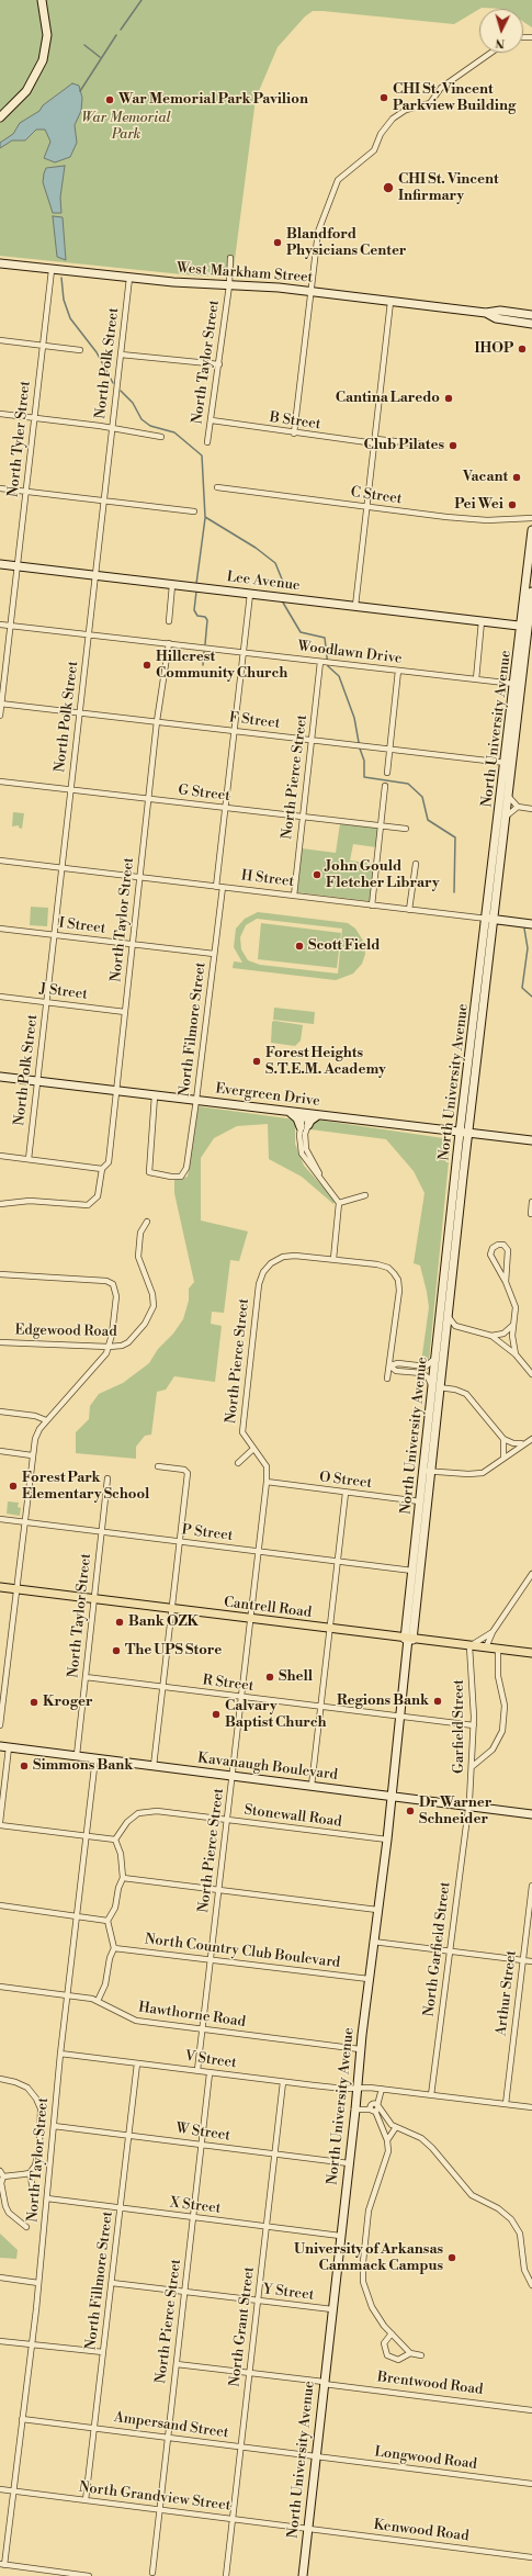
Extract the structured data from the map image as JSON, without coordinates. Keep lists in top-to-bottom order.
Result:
{
  "streets": {
    "main road": ["Cantrell Road"],
    "street": [
      "West Markham Street",
      "North Taylor Street",
      "North Polk Street",
      "B Street",
      "North Tyler Street",
      "C Street",
      "Lee Avenue",
      "Woodlawn Drive",
      "F Street",
      "North University Avenue",
      "North Pierce Street",
      "G Street",
      "H Street",
      "I Street",
      "J Street",
      "North Filmore Street",
      "Evergreen Drive",
      "Edgewood Road",
      "O Street",
      "P Street",
      "R Street",
      "Garfield Street",
      "Kavanaugh Boulevard",
      "Stonewall Road",
      "North Garfield Street",
      "North Country Club Boulevard",
      "Arthur Street",
      "Hawthorne Road",
      "V Street",
      "W Street",
      "X Street",
      "North Fillmore Street",
      "Y Street",
      "North Grant Street",
      "Brentwood Road",
      "Ampersand Street",
      "Longwood Road",
      "North Grandview Street",
      "Kenwood Road"
    ]
  },
  "crossings": [
    ["West Markham Street", "North Taylor Street"],
    ["West Markham Street", "North Polk Street"],
    ["West Markham Street", "North Tyler Street"],
    ["North Taylor Street", "B Street"],
    ["North Taylor Street", "Woodlawn Drive"],
    ["North Taylor Street", "F Street"],
    ["North Taylor Street", "G Street"],
    ["North Taylor Street", "H Street"],
    ["North Taylor Street", "I Street"],
    ["North Taylor Street", "J Street"],
    ["North Taylor Street", "Evergreen Drive"],
    ["North Taylor Street", "P Street"],
    ["North Taylor Street", "Cantrell Road"],
    ["North Taylor Street", "R Street"],
    ["North Taylor Street", "Kavanaugh Boulevard"],
    ["North Taylor Street", "Hawthorne Road"],
    ["North Taylor Street", "V Street"],
    ["North Taylor Street", "W Street"],
    ["North Taylor Street", "X Street"],
    ["North Taylor Street", "Ampersand Street"],
    ["North Taylor Street", "North Grandview Street"],
    ["North Polk Street", "Lee Avenue"],
    ["North Polk Street", "Woodlawn Drive"],
    ["North Polk Street", "F Street"],
    ["North Polk Street", "G Street"],
    ["North Polk Street", "H Street"],
    ["North Polk Street", "I Street"],
    ["North Polk Street", "J Street"],
    ["North Polk Street", "Evergreen Drive"],
    ["North Tyler Street", "Lee Avenue"],
    ["North Tyler Street", "Woodlawn Drive"],
    ["North Tyler Street", "F Street"],
    ["Lee Avenue", "North University Avenue"],
    ["Lee Avenue", "North Filmore Street"],
    ["Woodlawn Drive", "North University Avenue"],
    ["Woodlawn Drive", "North Pierce Street"],
    ["Woodlawn Drive", "North Filmore Street"],
    ["F Street", "North University Avenue"],
    ["F Street", "North Pierce Street"],
    ["F Street", "North Filmore Street"],
    ["North University Avenue", "H Street"],
    ["North University Avenue", "Evergreen Drive"],
    ["North University Avenue", "O Street"],
    ["North University Avenue", "P Street"],
    ["North University Avenue", "Cantrell Road"],
    ["North University Avenue", "R Street"],
    ["North University Avenue", "Kavanaugh Boulevard"],
    ["North University Avenue", "Stonewall Road"],
    ["North University Avenue", "North Country Club Boulevard"],
    ["North University Avenue", "Hawthorne Road"],
    ["North University Avenue", "V Street"],
    ["North University Avenue", "W Street"],
    ["North University Avenue", "X Street"],
    ["North University Avenue", "Y Street"],
    ["North University Avenue", "Brentwood Road"],
    ["North University Avenue", "Ampersand Street"],
    ["North University Avenue", "Longwood Road"],
    ["North University Avenue", "North Grandview Street"],
    ["North University Avenue", "Kenwood Road"],
    ["North Pierce Street", "G Street"],
    ["North Pierce Street", "H Street"],
    ["North Pierce Street", "O Street"],
    ["North Pierce Street", "P Street"],
    ["North Pierce Street", "Cantrell Road"],
    ["North Pierce Street", "R Street"],
    ["North Pierce Street", "Kavanaugh Boulevard"],
    ["North Pierce Street", "Stonewall Road"],
    ["North Pierce Street", "North Country Club Boulevard"],
    ["North Pierce Street", "Hawthorne Road"],
    ["North Pierce Street", "V Street"],
    ["North Pierce Street", "W Street"],
    ["North Pierce Street", "X Street"],
    ["North Pierce Street", "Y Street"],
    ["North Pierce Street", "Brentwood Road"],
    ["North Pierce Street", "Ampersand Street"],
    ["North Pierce Street", "North Grandview Street"],
    ["G Street", "North Filmore Street"],
    ["H Street", "North Filmore Street"],
    ["I Street", "North Filmore Street"],
    ["North Filmore Street", "Evergreen Drive"],
    ["Cantrell Road", "Garfield Street"],
    ["R Street", "Garfield Street"],
    ["Garfield Street", "Kavanaugh Boulevard"],
    ["Garfield Street", "North Garfield Street"],
    ["Kavanaugh Boulevard", "North Garfield Street"],
    ["V Street", "North Fillmore Street"],
    ["V Street", "North Grant Street"],
    ["W Street", "North Fillmore Street"],
    ["W Street", "North Grant Street"],
    ["X Street", "North Fillmore Street"],
    ["X Street", "North Grant Street"],
    ["North Fillmore Street", "Y Street"],
    ["North Fillmore Street", "Ampersand Street"],
    ["North Fillmore Street", "North Grandview Street"],
    ["Y Street", "North Grant Street"],
    ["North Grant Street", "Brentwood Road"],
    ["North Grant Street", "Ampersand Street"],
    ["North Grant Street", "North Grandview Street"],
    ["Ampersand Street", "Longwood Road"],
    ["North Grandview Street", "Kenwood Road"]
  ],
  "parks": ["War Memorial Park"],
  "places": [
    "CHI St. Vincent Parkview Building",
    "War Memorial Park Pavilion",
    "CHI St. Vincent Infirmary",
    "Blandford Physicians Center",
    "IHOP",
    "Cantina Laredo",
    "Club Pilates",
    "Vacant",
    "Pei Wei",
    "Hillcrest Community Church",
    "John Gould Fletcher Library",
    "Scott Field",
    "Forest Heights S.T.E.M. Academy",
    "Forest Park Elementary School",
    "Bank OZK",
    "The UPS Store",
    "Shell",
    "Regions Bank",
    "Kroger",
    "Calvary Baptist Church",
    "Simmons Bank",
    "Dr Warner Schneider",
    "University of Arkansas Cammack Campus"
  ],
  "north": "bottom"
}
